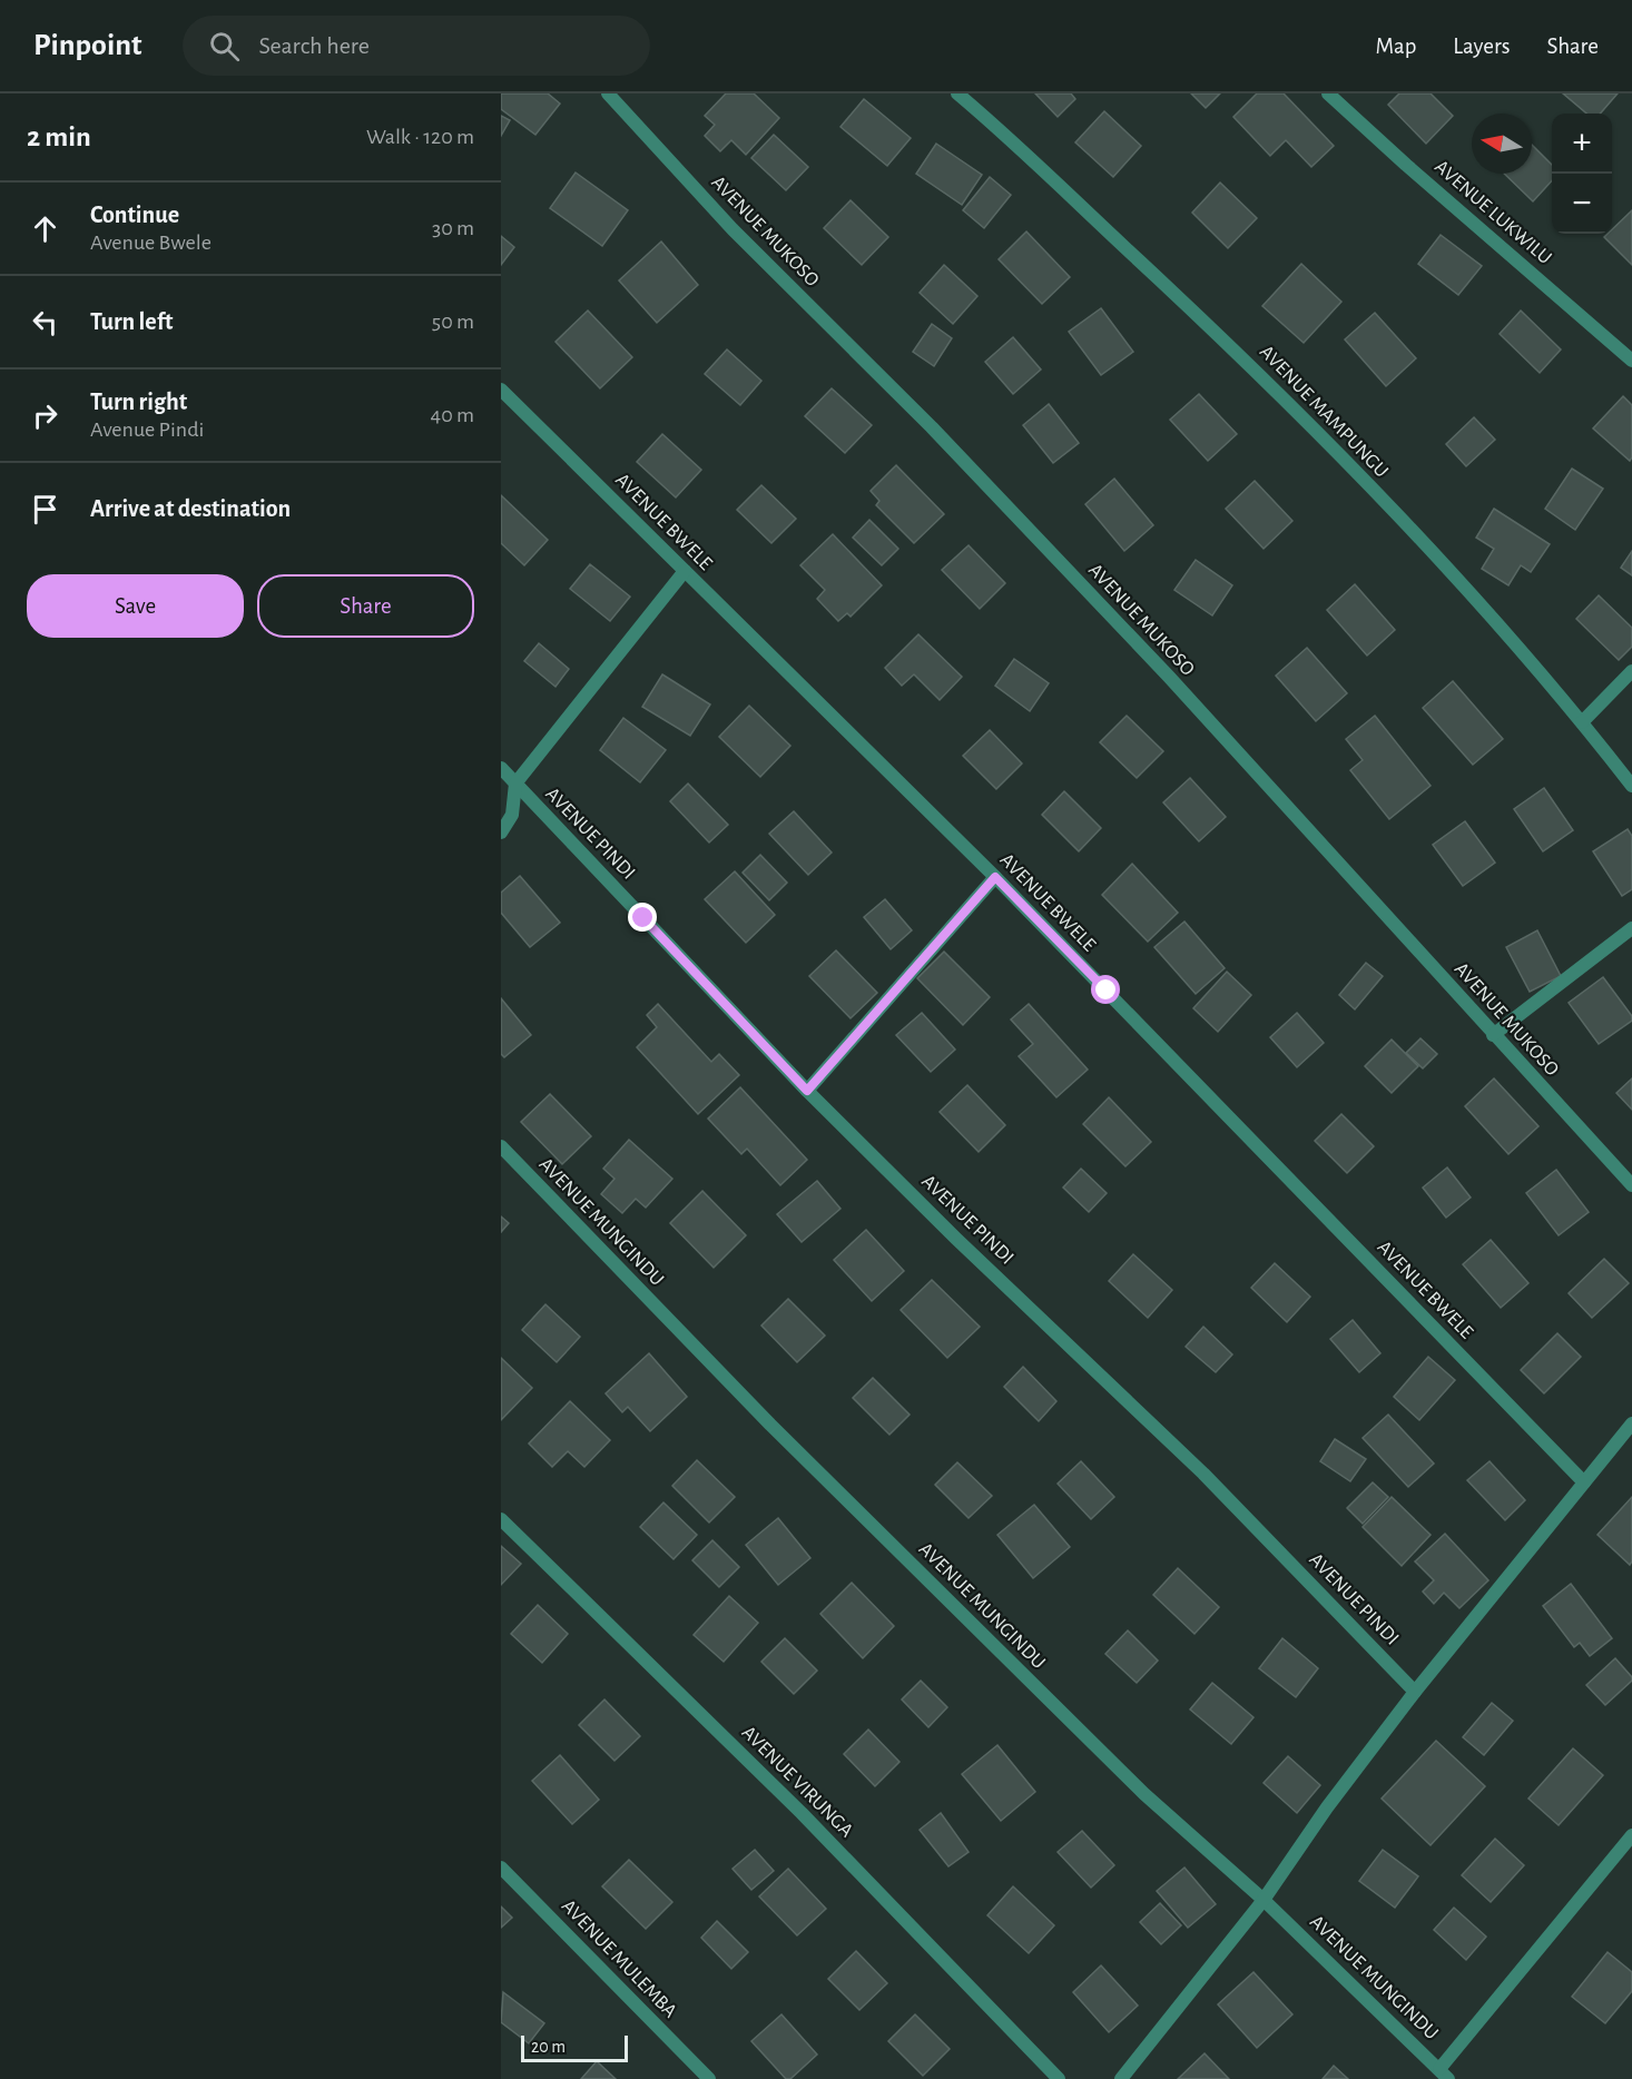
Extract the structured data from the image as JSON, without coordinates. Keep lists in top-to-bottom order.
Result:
{
  "streets": {
    "street": [
      "AVENUE LUKWILU",
      "AVENUE MUKOSO",
      "AVENUE MAMPUNGU",
      "AVENUE BWELE",
      "AVENUE PINDI",
      "AVENUE MUNGINDU",
      "AVENUE VIRUNGA",
      "AVENUE MULEMBA"
    ]
  },
  "scale_bar": "20 m",
  "north": "left",
  "page": {
    "header": "Pinpoint",
    "search": "Search here",
    "nav": ["Map", "Layers", "Share"],
    "heading": ["2 min", "Walk · 120 m"],
    "map_buttons": ["+", "−"],
    "list": [
      ["Continue", "Avenue Bwele", "30 m"],
      ["Turn left", "50 m"],
      ["Turn right", "Avenue Pindi", "40 m"],
      "Arrive at destination"
    ],
    "buttons": ["Save", "Share"],
    "scale": "20 m"
  }
}
